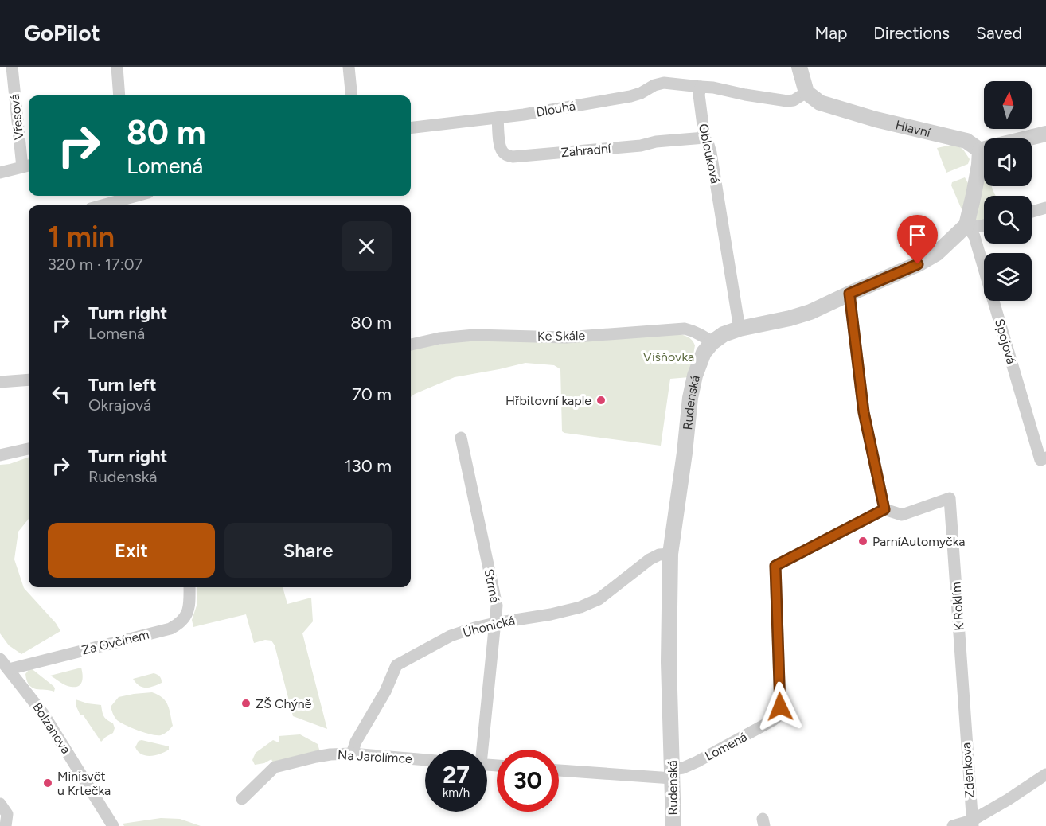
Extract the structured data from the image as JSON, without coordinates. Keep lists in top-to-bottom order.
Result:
{
  "streets": {
    "street": [
      "Dlouhá",
      "Vřesová",
      "Hlavní",
      "Zahradní",
      "Oblouková",
      "Ke Skále",
      "Spojová",
      "Rudenská",
      "Strmá",
      "K Roklím",
      "Úhonická",
      "Za Ovčínem",
      "Bolzanova",
      "Lomená",
      "Na Jarolímce",
      "Zdenkova"
    ]
  },
  "crossings": [
    ["Dlouhá", "Zahradní"],
    ["Dlouhá", "Oblouková"],
    ["Zahradní", "Oblouková"],
    ["Oblouková", "Rudenská"],
    ["Ke Skále", "Rudenská"],
    ["Spojová", "Rudenská"],
    ["Rudenská", "Úhonická"],
    ["Rudenská", "Lomená"],
    ["Strmá", "Úhonická"],
    ["K Roklím", "Lomená"],
    ["K Roklím", "Zdenkova"],
    ["Úhonická", "Na Jarolímce"],
    ["Za Ovčínem", "Bolzanova"]
  ],
  "parks": ["Višňovka"],
  "places": [
    "Hřbitovní kaple",
    "ParníAutomyčka",
    "ZŠ Chýně",
    "Minisvět u Krtečka"
  ],
  "north": "top",
  "page": {
    "header": "GoPilot",
    "nav": ["Map", "Directions", "Saved"],
    "turn": ["80 m", "Lomená"],
    "heading": ["1 min", "320 m · 17:07"],
    "list": [
      {
        "name": "Turn right",
        "note": "Lomená",
        "value": "80 m"
      },
      {
        "name": "Turn left",
        "note": "Okrajová",
        "value": "70 m"
      },
      {
        "name": "Turn right",
        "note": "Rudenská",
        "value": "130 m"
      }
    ],
    "buttons": ["Exit", "Share"],
    "speed": "27 km/h",
    "limit": "30"
  }
}
